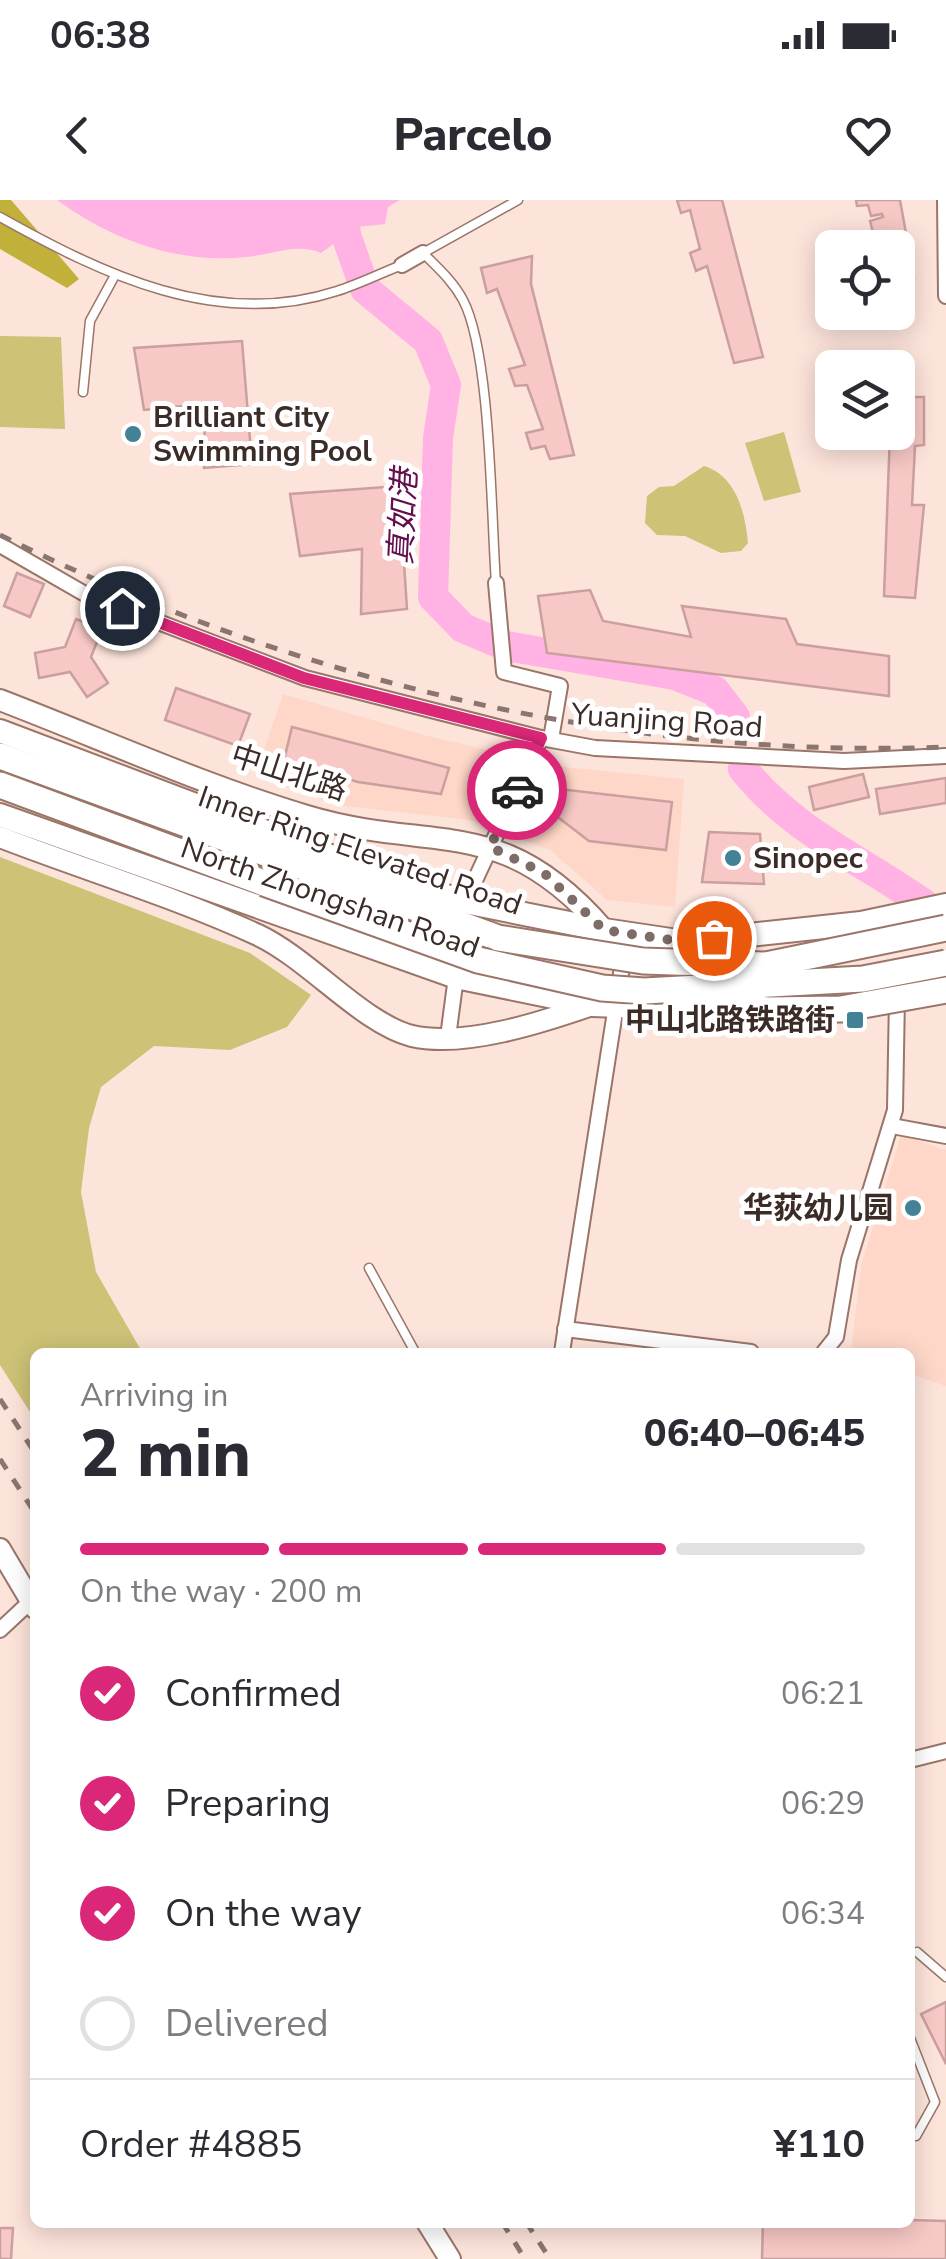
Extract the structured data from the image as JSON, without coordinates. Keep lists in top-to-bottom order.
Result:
{
  "streets": {
    "highway": ["Inner Ring Elevated Road"],
    "main road": ["中山北路", "North Zhongshan Road"],
    "street": ["Yuanjing Road"]
  },
  "crossings": [
    ["中山北路", "North Zhongshan Road"],
    ["Inner Ring Elevated Road", "North Zhongshan Road"]
  ],
  "water": ["真如港"],
  "places": {
    "other": ["Brilliant City Swimming Pool", "Sinopec", "华荻幼儿园"],
    "transit": ["中山北路铁路街"]
  },
  "page": {
    "status": "06:38",
    "header": "Parcelo",
    "heading": ["2 min", "Arriving in", "06:40–06:45"],
    "panel": ["Order #4885", "¥110"],
    "bar": "On the way · 200 m",
    "list": [
      ["Confirmed", "06:21"],
      ["Preparing", "06:29"],
      ["On the way", "06:34"],
      "Delivered"
    ]
  }
}
